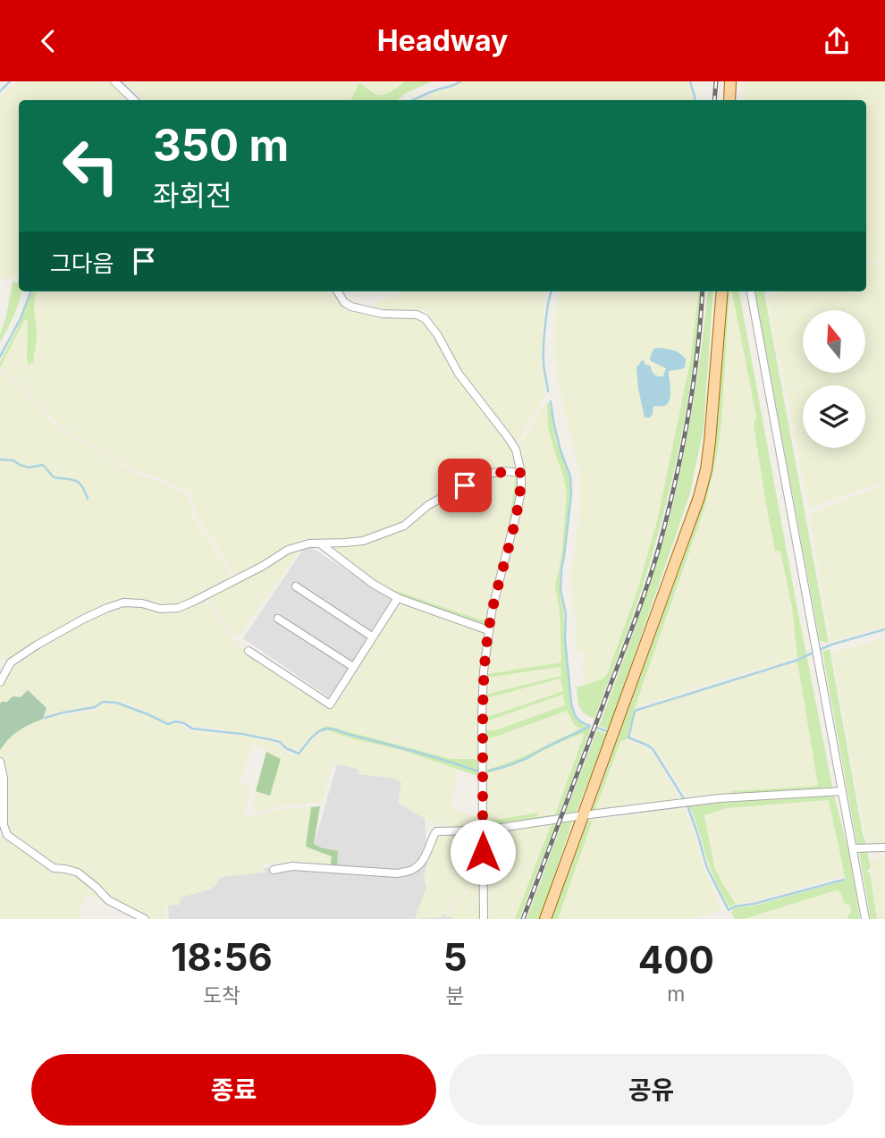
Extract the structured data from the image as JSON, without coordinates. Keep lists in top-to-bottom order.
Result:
{
  "north": "top",
  "page": {
    "header": "Headway",
    "turn": ["350 m", "좌회전"],
    "then": "그다음",
    "eta": [
      "18:56",
      "도착",
      "5",
      "분",
      "400",
      "m"
    ],
    "buttons": ["종료", "공유"]
  }
}
